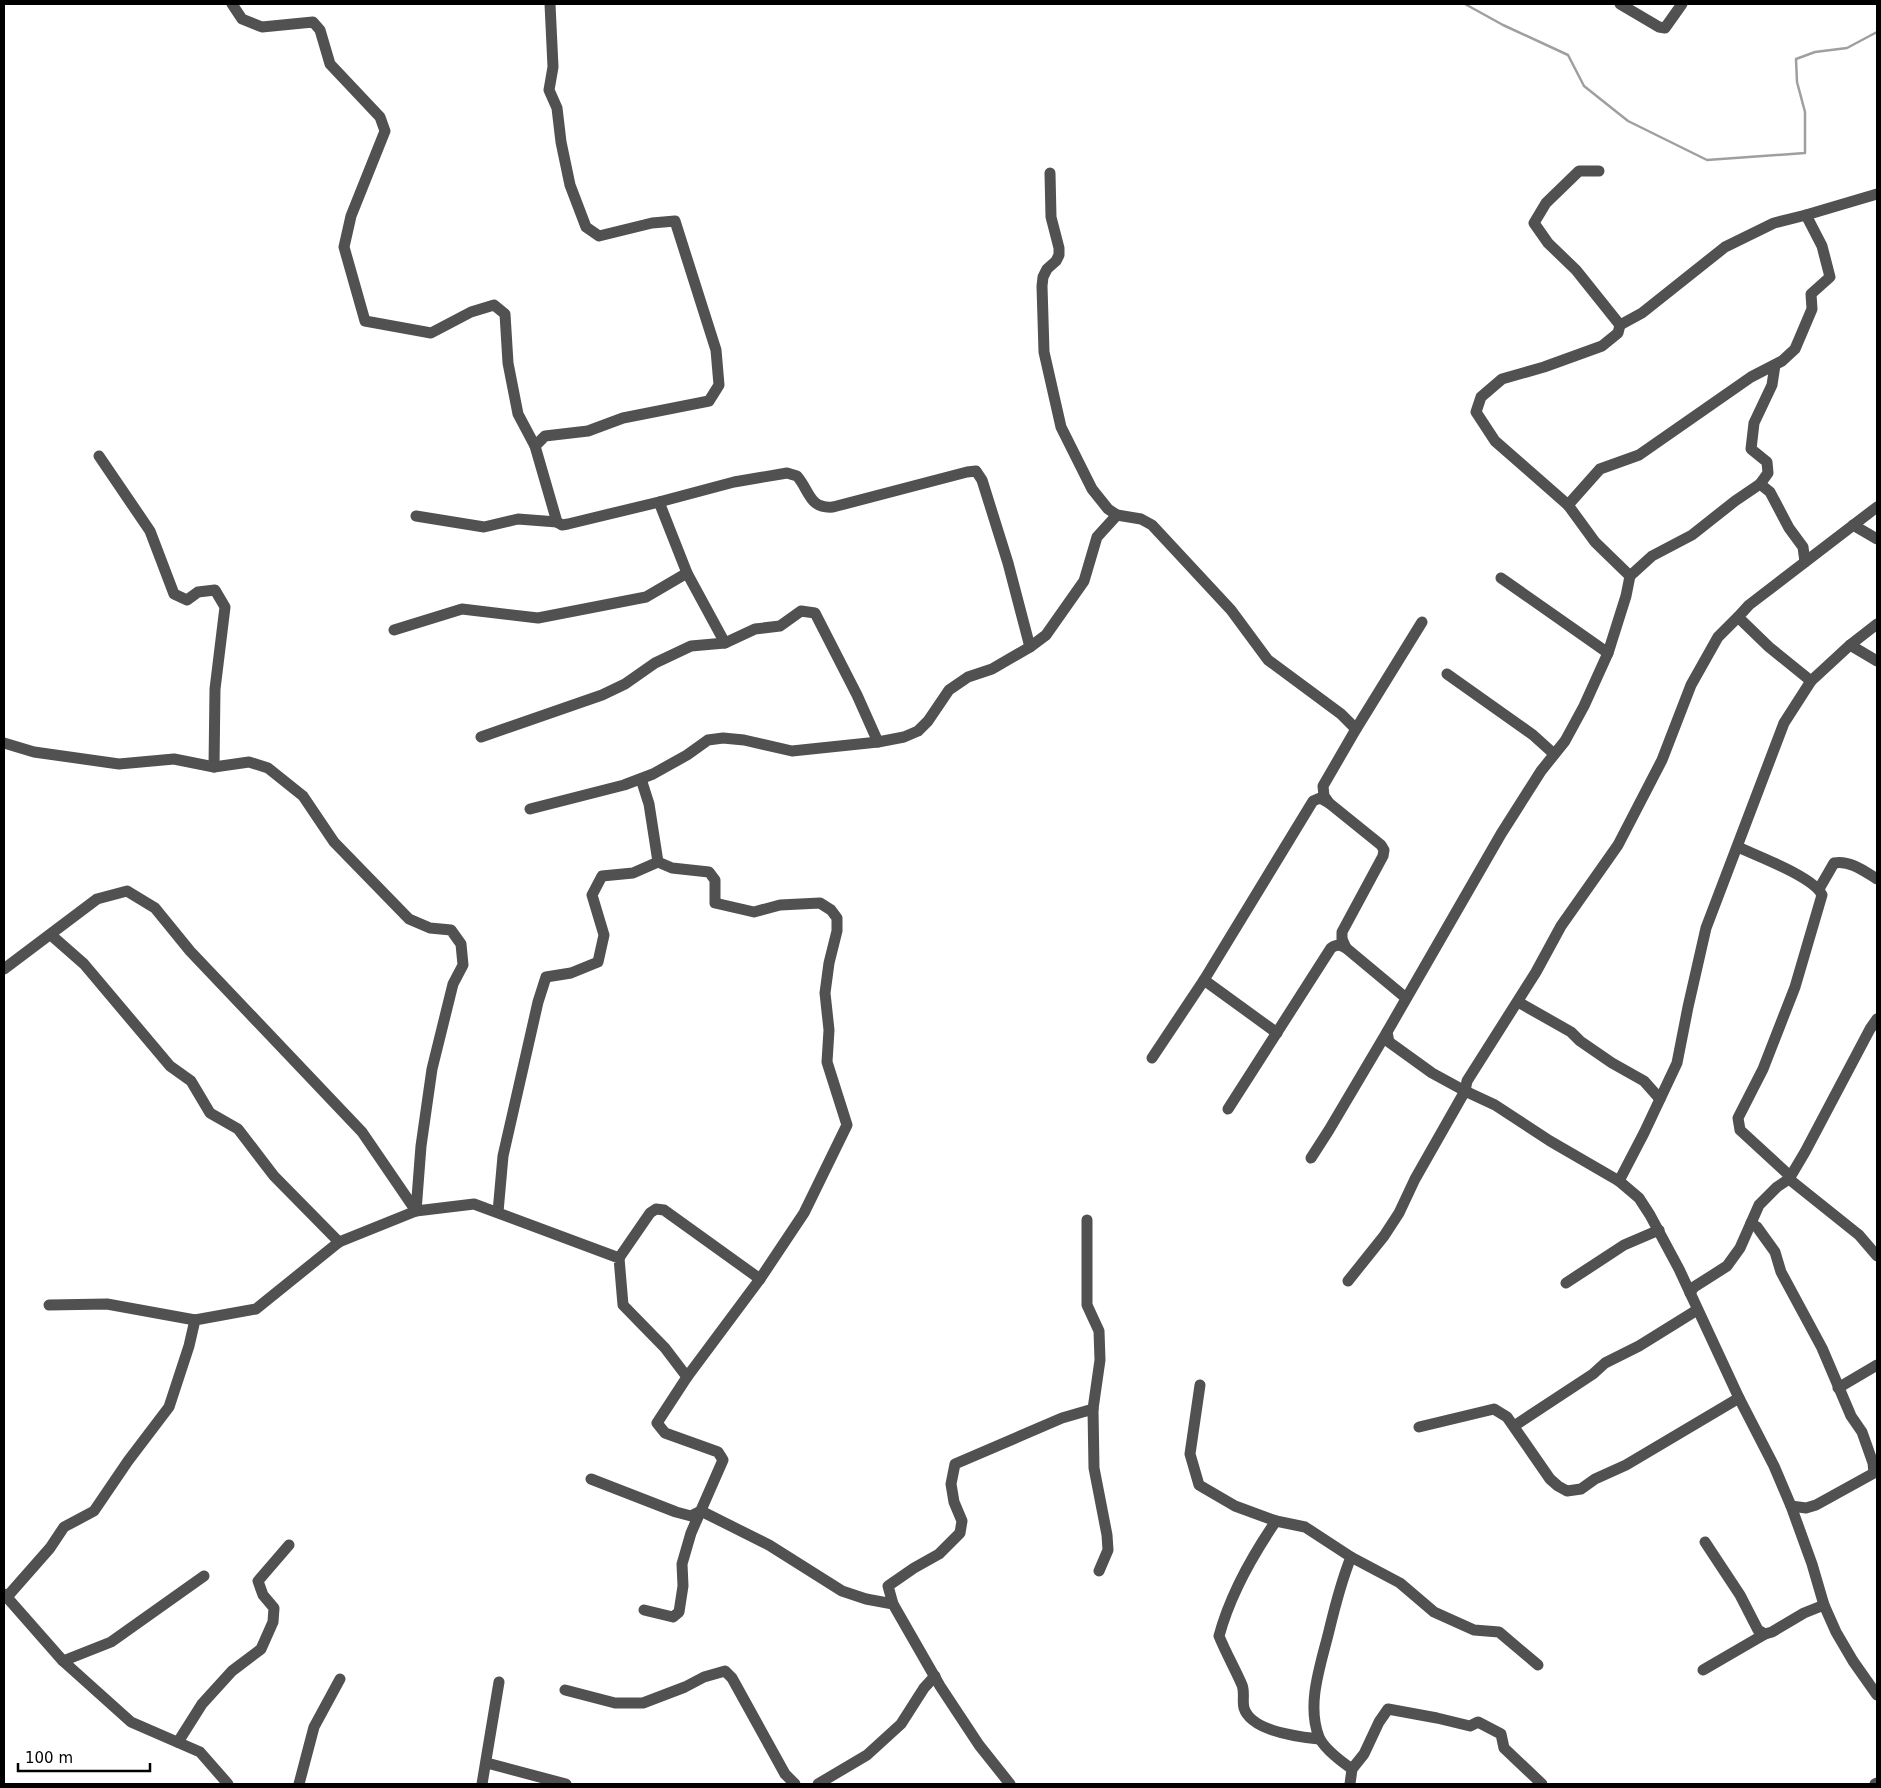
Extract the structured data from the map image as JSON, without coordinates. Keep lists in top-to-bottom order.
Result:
{
  "scale_bar": "100 m"
}
